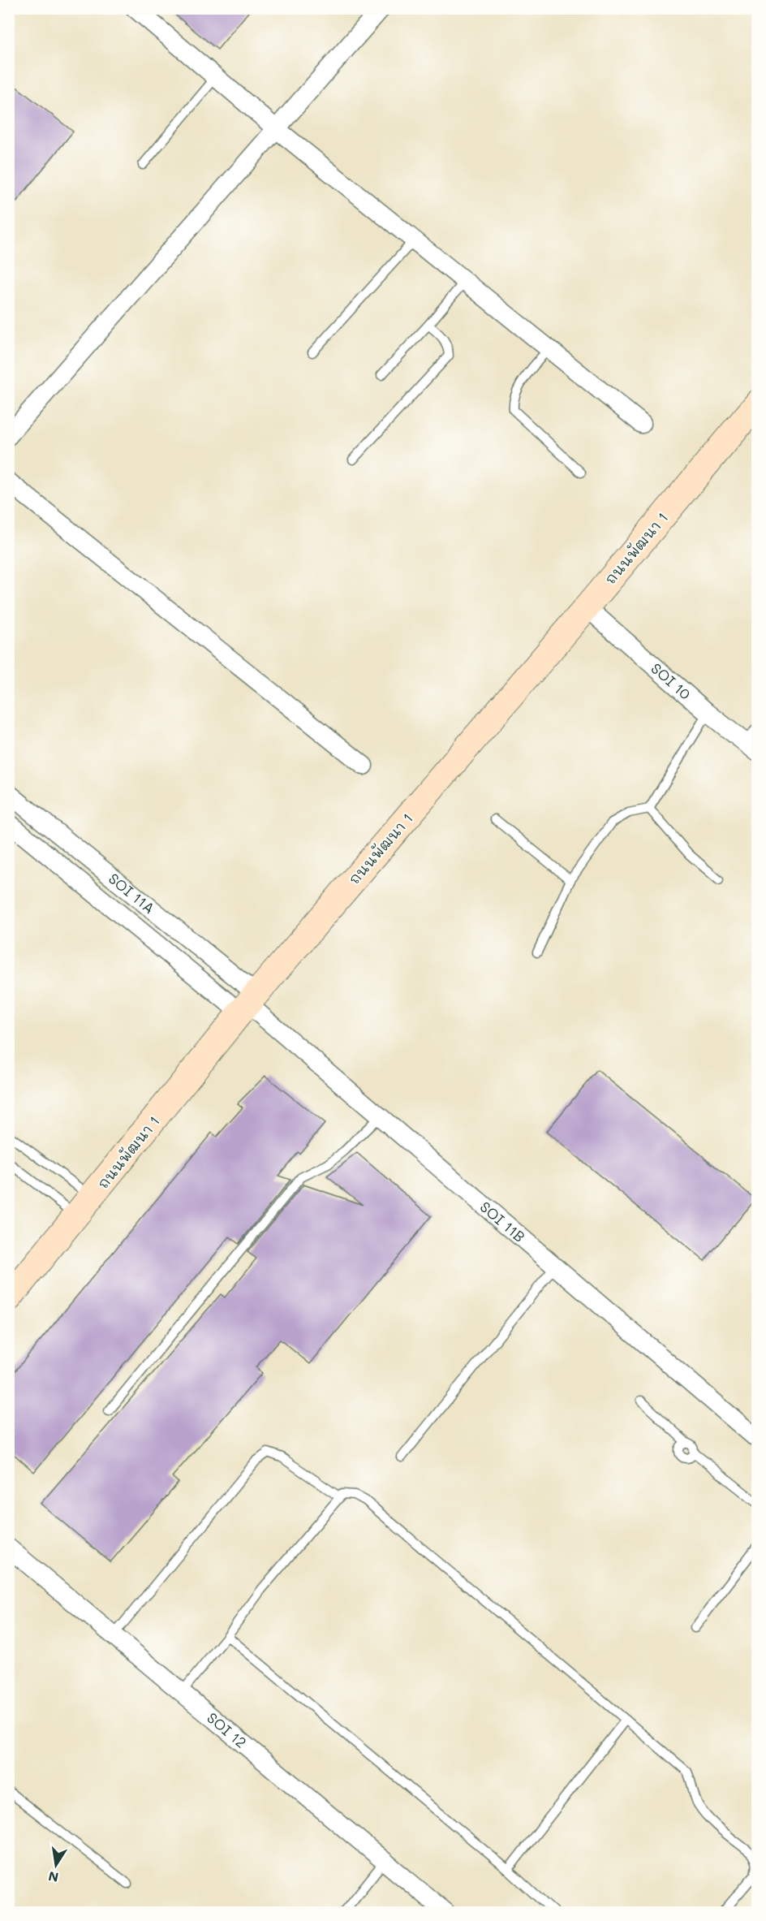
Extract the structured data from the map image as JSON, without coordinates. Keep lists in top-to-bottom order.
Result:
{
  "streets": {
    "main road": ["ถนนพัฒนา 1"],
    "street": [
      "SOI 10",
      "SOI 11A",
      "SOI 11B",
      "SOI 12"
    ]
  },
  "crossings": [
    ["ถนนพัฒนา 1", "SOI 10"],
    ["ถนนพัฒนา 1", "SOI 11A"],
    ["ถนนพัฒนา 1", "SOI 11B"],
    ["SOI 11A", "SOI 11B"]
  ],
  "north": "bottom"
}
